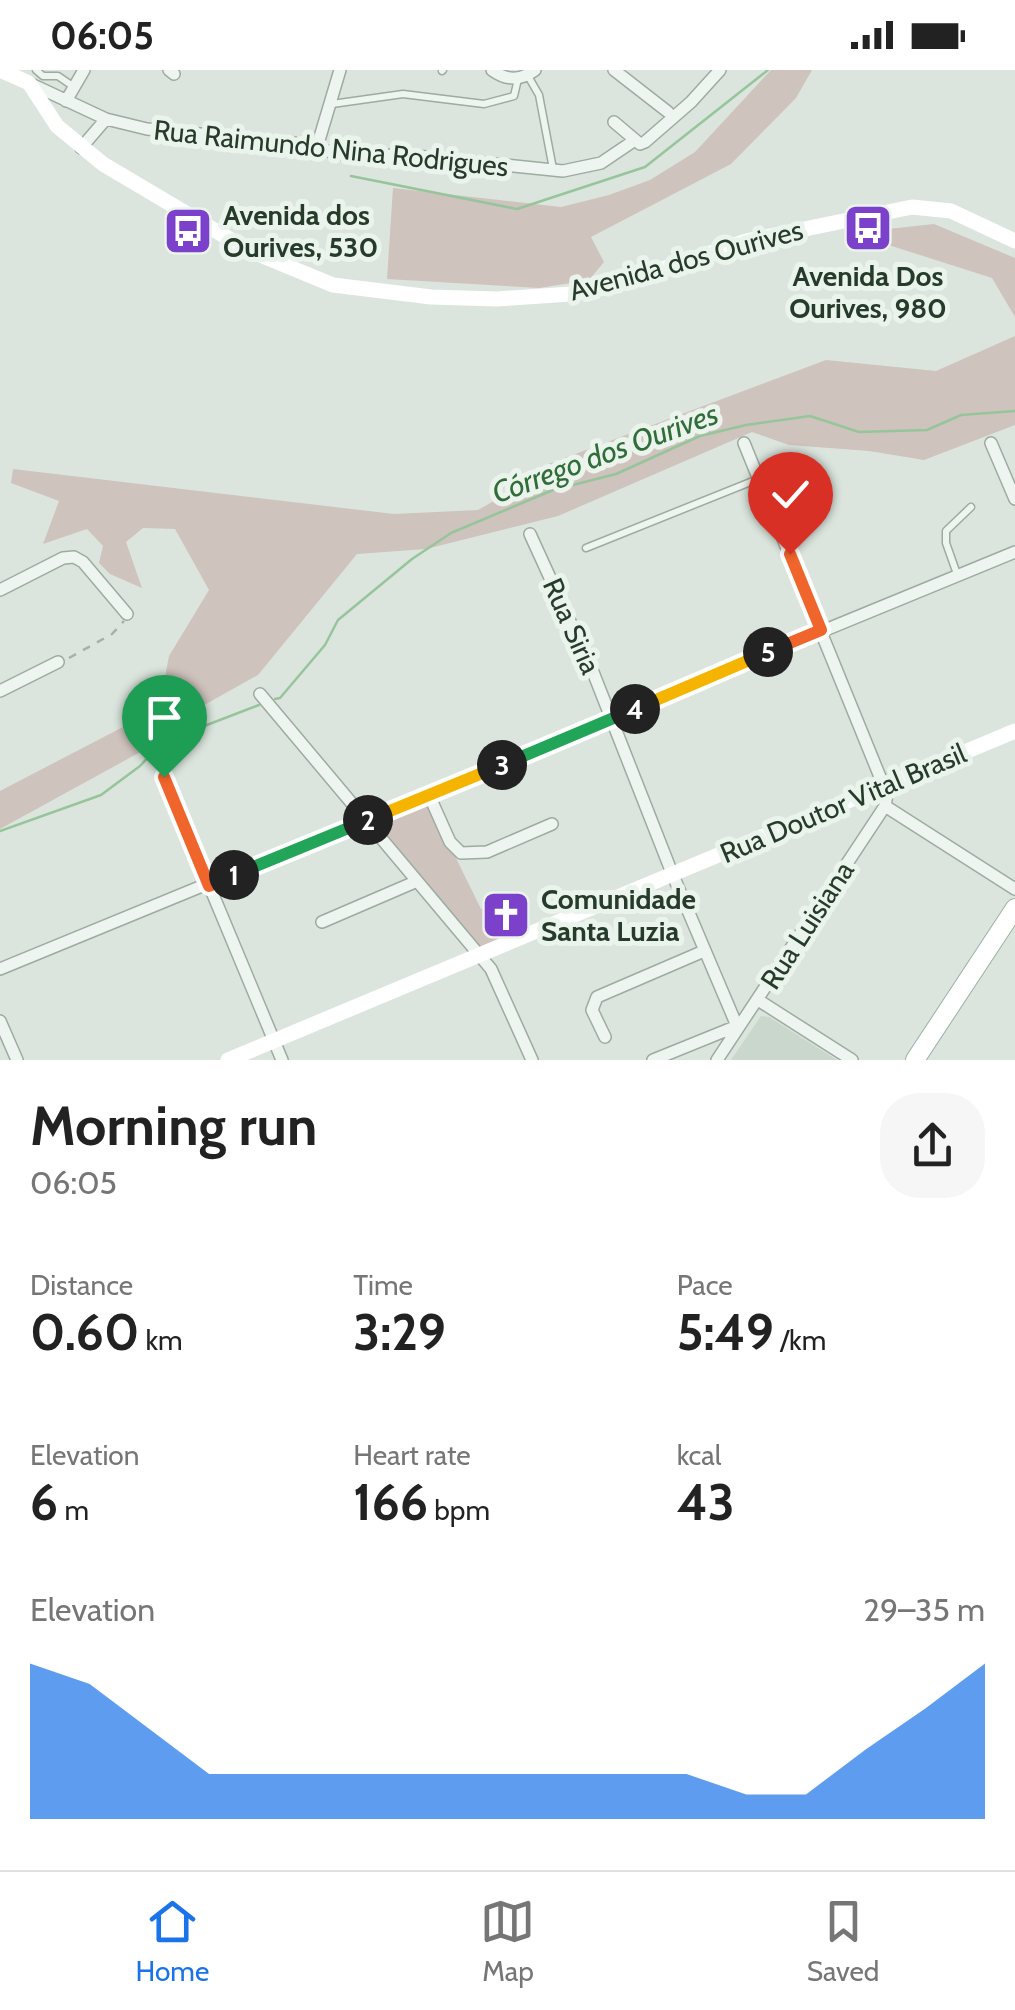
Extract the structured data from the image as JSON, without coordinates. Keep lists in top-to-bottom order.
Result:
{
  "streets": {
    "main road": ["Avenida dos Ourives", "Rua Doutor Vital Brasil"],
    "street": ["Rua Raimundo Nina Rodrigues", "Rua Siria", "Rua Luisiana"]
  },
  "crossings": [
    ["Rua Raimundo Nina Rodrigues", "Avenida dos Ourives"],
    ["Rua Siria", "Rua Doutor Vital Brasil"],
    ["Rua Siria", "Rua Luisiana"]
  ],
  "water": ["Córrego dos Ourives"],
  "places": {
    "bus stop": ["Avenida Dos Ourives, 980", "Avenida dos Ourives, 530"],
    "church": ["Comunidade Santa Luzia"]
  },
  "page": {
    "status": "06:05",
    "pins": [
      "5",
      "4",
      "3",
      "2",
      "1"
    ],
    "heading": ["Morning run", "06:05"],
    "stats": [
      ["Distance", "0.60 km"],
      ["Time", "3:29"],
      ["Pace", "5:49 /km"],
      ["Elevation", "6 m"],
      ["Heart rate", "166 bpm"],
      ["kcal", "43"]
    ],
    "chart": ["Elevation", "29–35 m"],
    "tabs": ["Home", "Map", "Saved"]
  }
}
